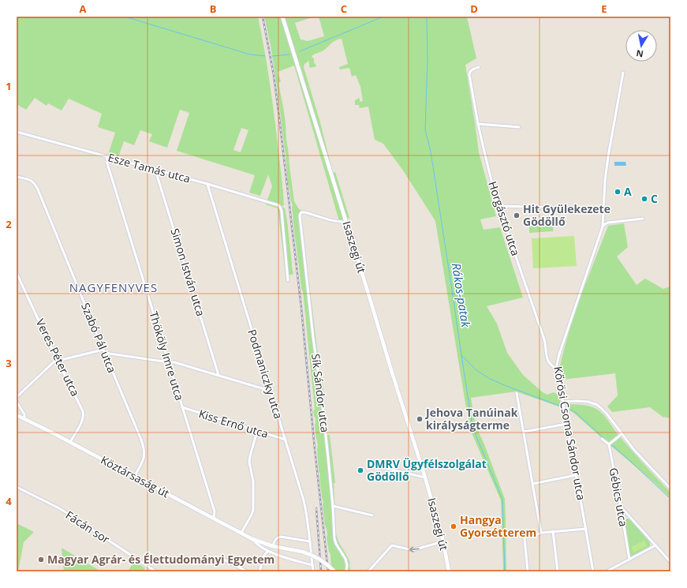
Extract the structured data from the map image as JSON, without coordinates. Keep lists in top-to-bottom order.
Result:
{
  "streets": {
    "main road": ["Isaszegi út", "Köztársaság út"],
    "street": [
      "Esze Tamás utca",
      "Horgásztó utca",
      "Simon István utca",
      "Szabó Pál utca",
      "Thököly Imre utca",
      "Veres Péter utca",
      "Podmaniczky utca",
      "Sík Sándor utca",
      "Kiss Ernő utca",
      "Kőrösi Csoma Sándor utca",
      "Gébics utca",
      "Fácán sor"
    ]
  },
  "crossings": [
    ["Esze Tamás utca", "Simon István utca"],
    ["Esze Tamás utca", "Thököly Imre utca"],
    ["Esze Tamás utca", "Podmaniczky utca"],
    ["Horgásztó utca", "Kőrösi Csoma Sándor utca"],
    ["Isaszegi út", "Sík Sándor utca"],
    ["Szabó Pál utca", "Köztársaság út"],
    ["Thököly Imre utca", "Kiss Ernő utca"],
    ["Thököly Imre utca", "Köztársaság út"],
    ["Veres Péter utca", "Köztársaság út"],
    ["Podmaniczky utca", "Kiss Ernő utca"],
    ["Podmaniczky utca", "Köztársaság út"]
  ],
  "districts": ["NAGYFENYVES"],
  "water": ["Rákos-patak"],
  "places": [
    "A",
    "C",
    "Hit Gyülekezete Gödöllő",
    "Jehova Tanúinak királyságterme",
    "DMRV Ügyfélszolgálat Gödöllő",
    "Hangya Gyorsétterem",
    "Magyar Agrár- és Élettudományi Egyetem"
  ],
  "north": "bottom",
  "grid": {
    "columns": [
      "A",
      "B",
      "C",
      "D",
      "E"
    ],
    "rows": [
      "1",
      "2",
      "3",
      "4"
    ]
  }
}
